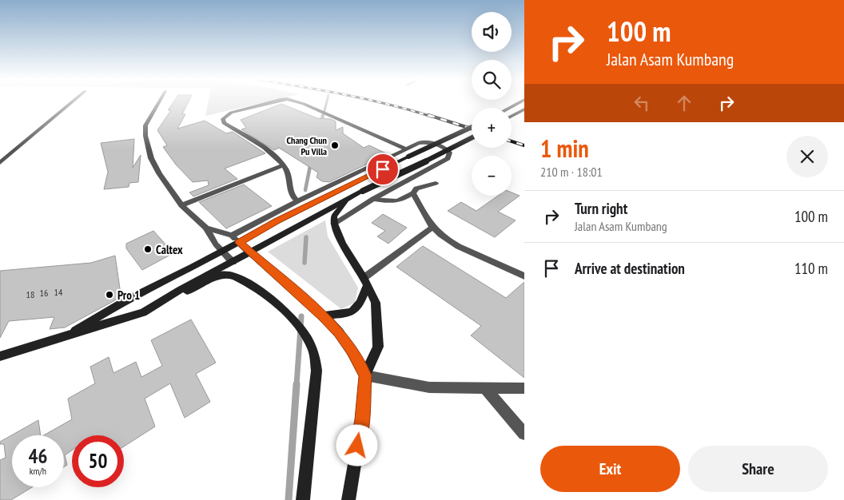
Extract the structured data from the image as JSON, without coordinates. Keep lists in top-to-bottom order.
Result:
{
  "places": ["Chang Chun Pu Villa", "Caltex", "Pro 1"],
  "house_numbers": ["14", "16", "18"],
  "page": {
    "turn": ["100 m", "Jalan Asam Kumbang"],
    "map_buttons": ["+", "−"],
    "heading": ["1 min", "210 m · 18:01"],
    "list": [
      {
        "name": "Turn right",
        "note": "Jalan Asam Kumbang",
        "value": "100 m"
      },
      {
        "name": "Arrive at destination",
        "value": "110 m"
      }
    ],
    "speed": "46 km/h",
    "limit": "50",
    "buttons": ["Exit", "Share"]
  }
}
